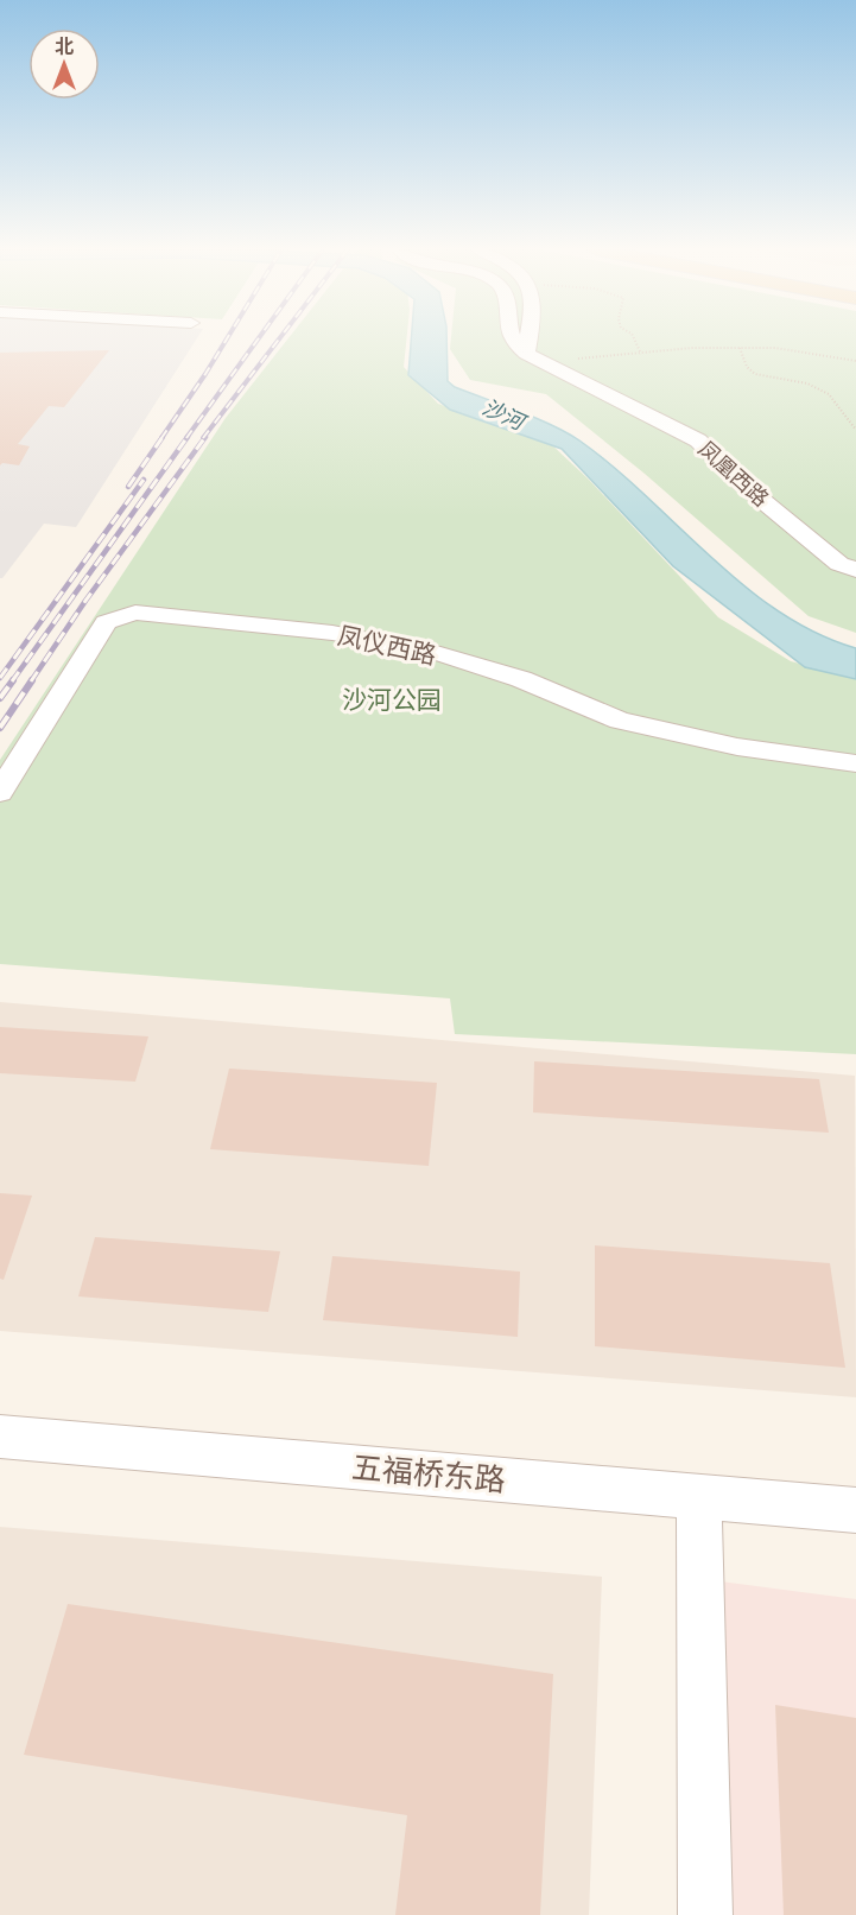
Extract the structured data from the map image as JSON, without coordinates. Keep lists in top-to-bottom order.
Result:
{
  "streets": {
    "street": ["凤凰西路", "凤仪西路", "五福桥东路"]
  },
  "water": ["沙河"],
  "parks": ["沙河公园"],
  "north": "top"
}
